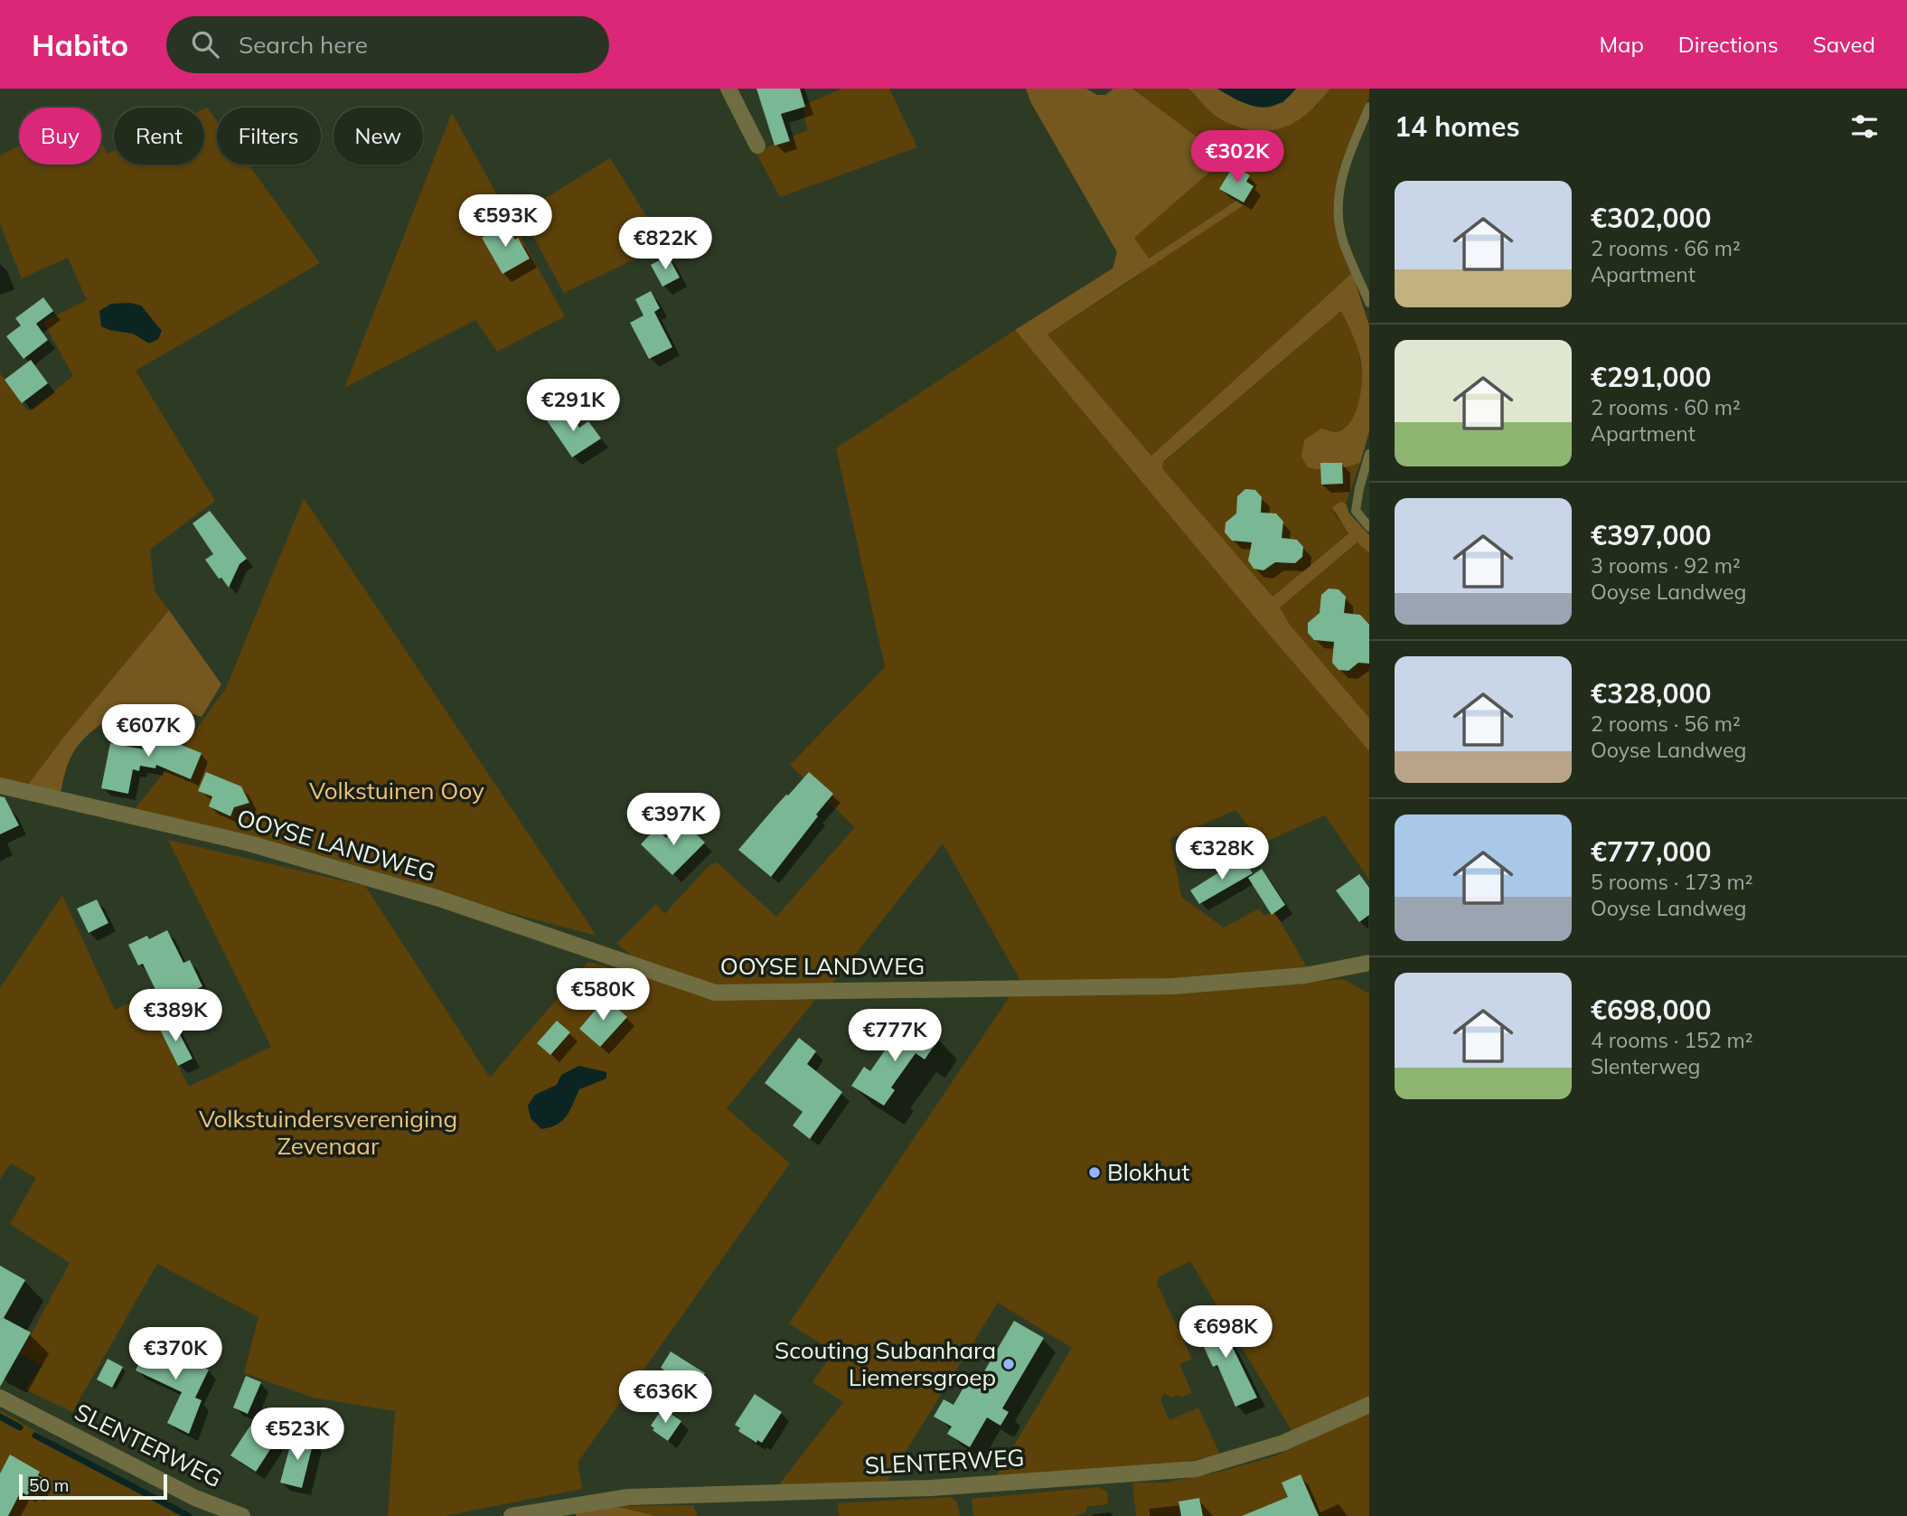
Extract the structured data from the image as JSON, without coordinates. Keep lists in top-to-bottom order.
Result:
{
  "streets": {
    "street": ["OOYSE LANDWEG", "SLENTERWEG"]
  },
  "parks": ["Volkstuinen Ooy", "Volkstuindersvereniging Zevenaar"],
  "places": ["Blokhut", "Scouting Subanhara Liemersgroep"],
  "scale_bar": "50 m",
  "page": {
    "header": "Habito",
    "search": "Search here",
    "nav": ["Map", "Directions", "Saved"],
    "heading": "14 homes",
    "chip": [
      "Buy",
      "Rent",
      "Filters",
      "New"
    ],
    "price": [
      "€302K",
      "€593K",
      "€822K",
      "€291K",
      "€607K",
      "€397K",
      "€328K",
      "€580K",
      "€389K",
      "€777K",
      "€698K",
      "€370K",
      "€636K",
      "€523K"
    ],
    "list": [
      {
        "name": "€302,000",
        "note": "2 rooms · 66 m² · Apartment"
      },
      {
        "name": "€291,000",
        "note": "2 rooms · 60 m² · Apartment"
      },
      {
        "name": "€397,000",
        "note": "3 rooms · 92 m² · Ooyse Landweg"
      },
      {
        "name": "€328,000",
        "note": "2 rooms · 56 m² · Ooyse Landweg"
      },
      {
        "name": "€777,000",
        "note": "5 rooms · 173 m² · Ooyse Landweg"
      },
      {
        "name": "€698,000",
        "note": "4 rooms · 152 m² · Slenterweg"
      }
    ],
    "scale": "50 m"
  }
}
